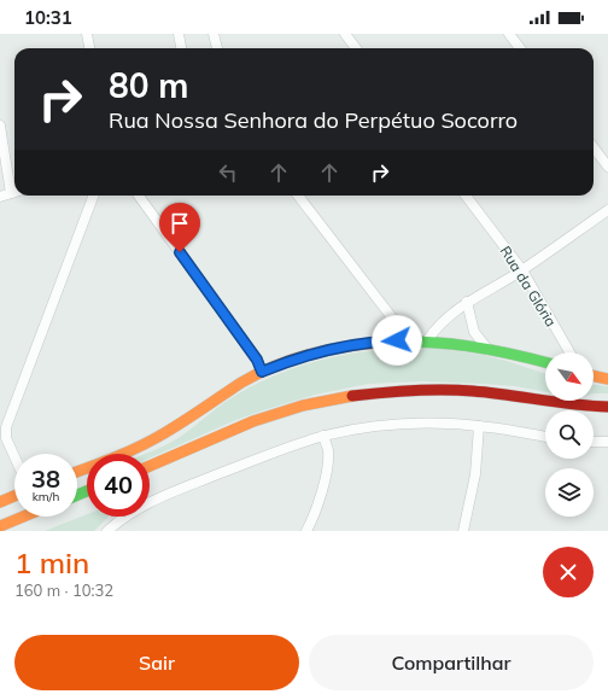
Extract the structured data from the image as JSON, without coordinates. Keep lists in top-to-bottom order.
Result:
{
  "streets": {
    "street": ["Rua da Glória"]
  },
  "north": "bottom right",
  "page": {
    "status": "10:31",
    "turn": ["80 m", "Rua Nossa Senhora do Perpétuo Socorro"],
    "speed": "38 km/h",
    "limit": "40",
    "heading": ["1 min", "160 m · 10:32"],
    "buttons": ["Sair", "Compartilhar"]
  }
}
